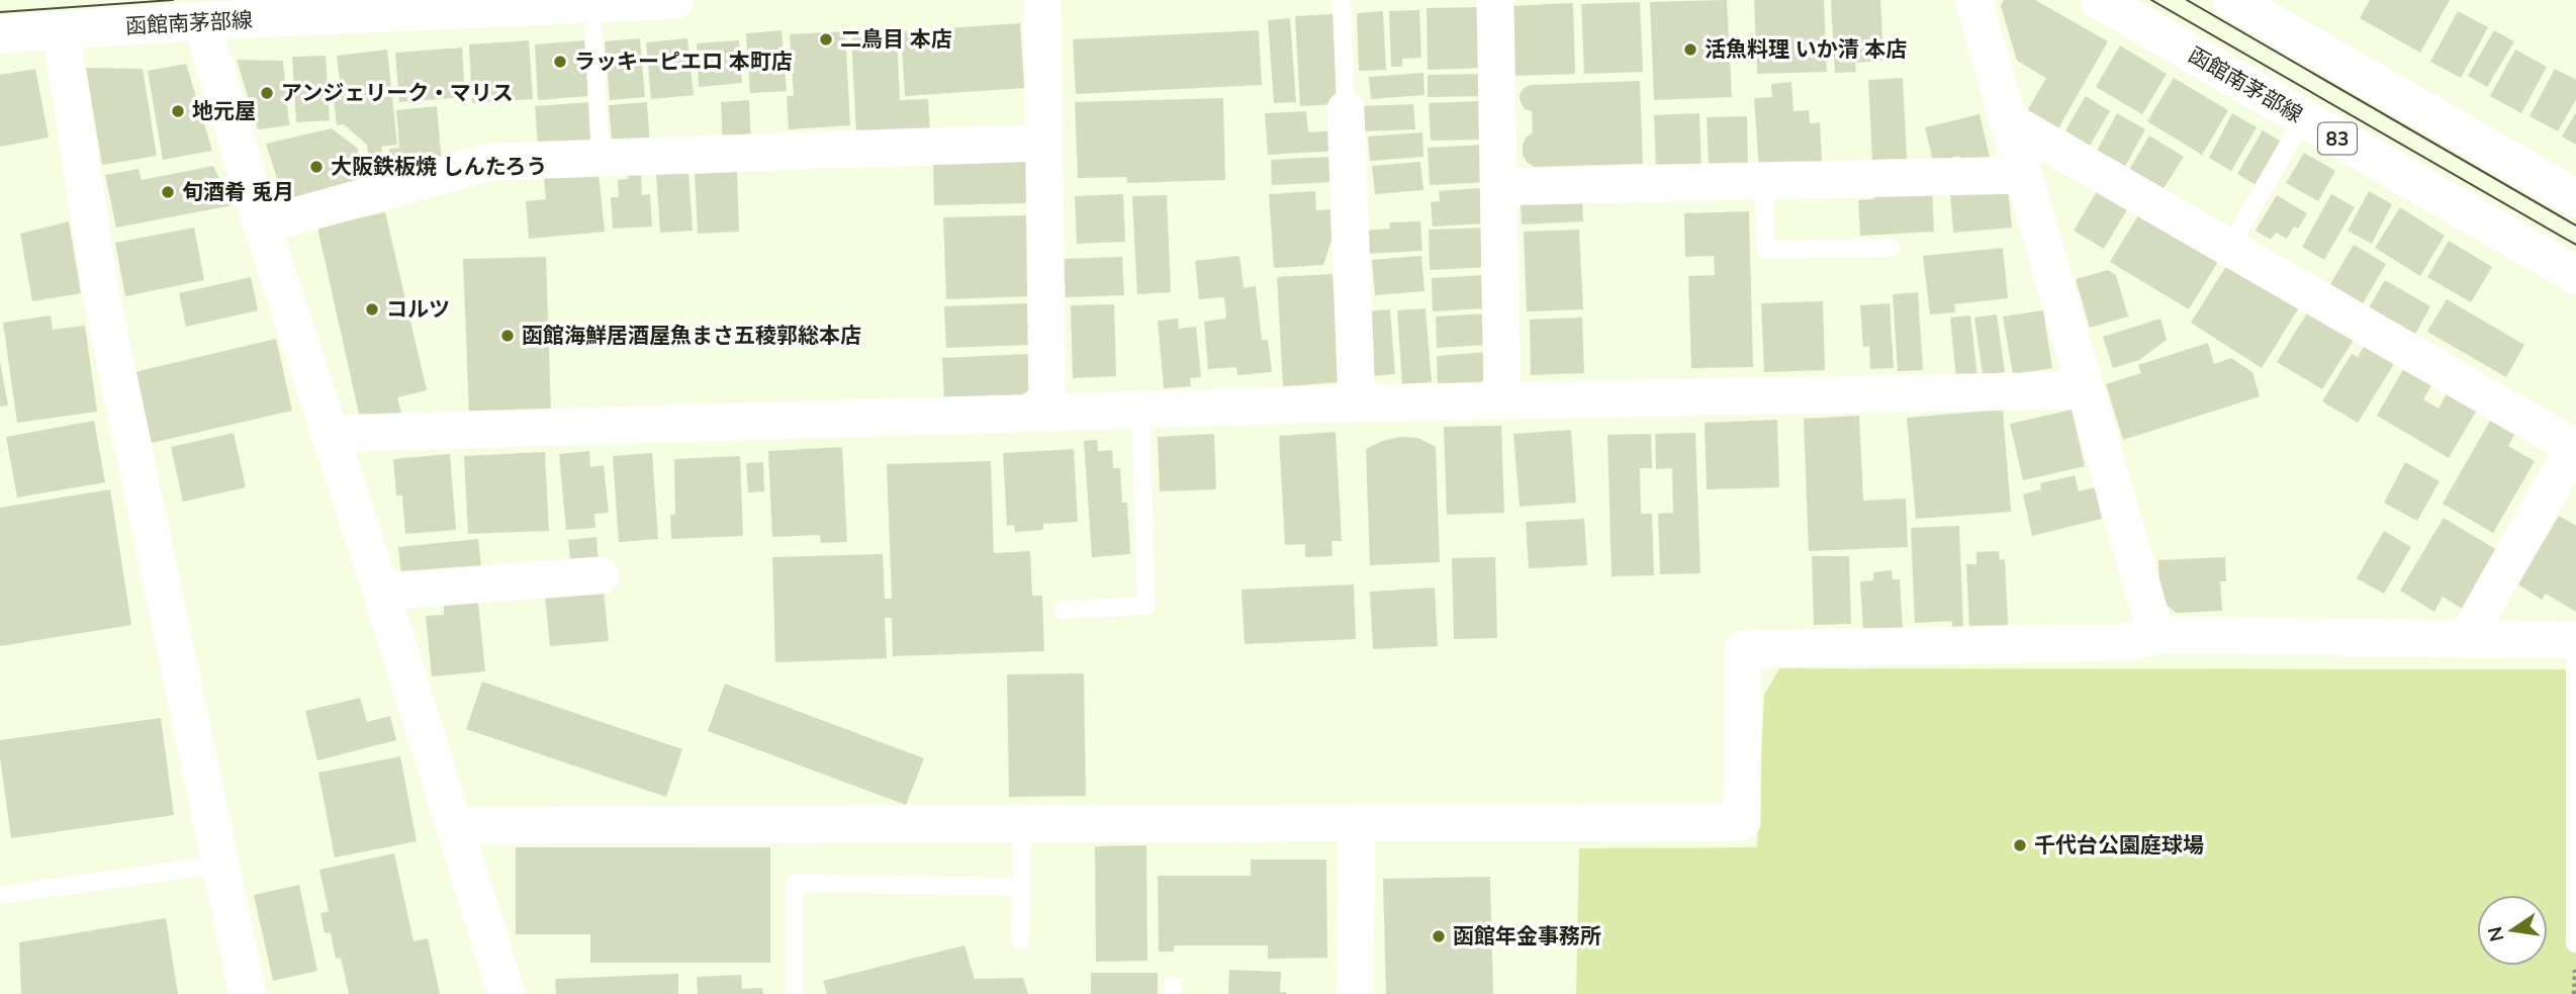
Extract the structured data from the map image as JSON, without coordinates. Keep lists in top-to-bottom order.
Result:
{
  "streets": {
    "main road": ["函館南茅部線", "83"]
  },
  "places": [
    "二鳥目 本店",
    "活魚料理 いか清 本店",
    "ラッキーピエロ 本町店",
    "アンジェリーク・マリス",
    "地元屋",
    "大阪鉄板焼 しんたろう",
    "旬酒肴 兎月",
    "コルツ",
    "函館海鮮居酒屋魚まさ五稜郭総本店",
    "千代台公園庭球場",
    "函館年金事務所"
  ],
  "north": "left"
}
